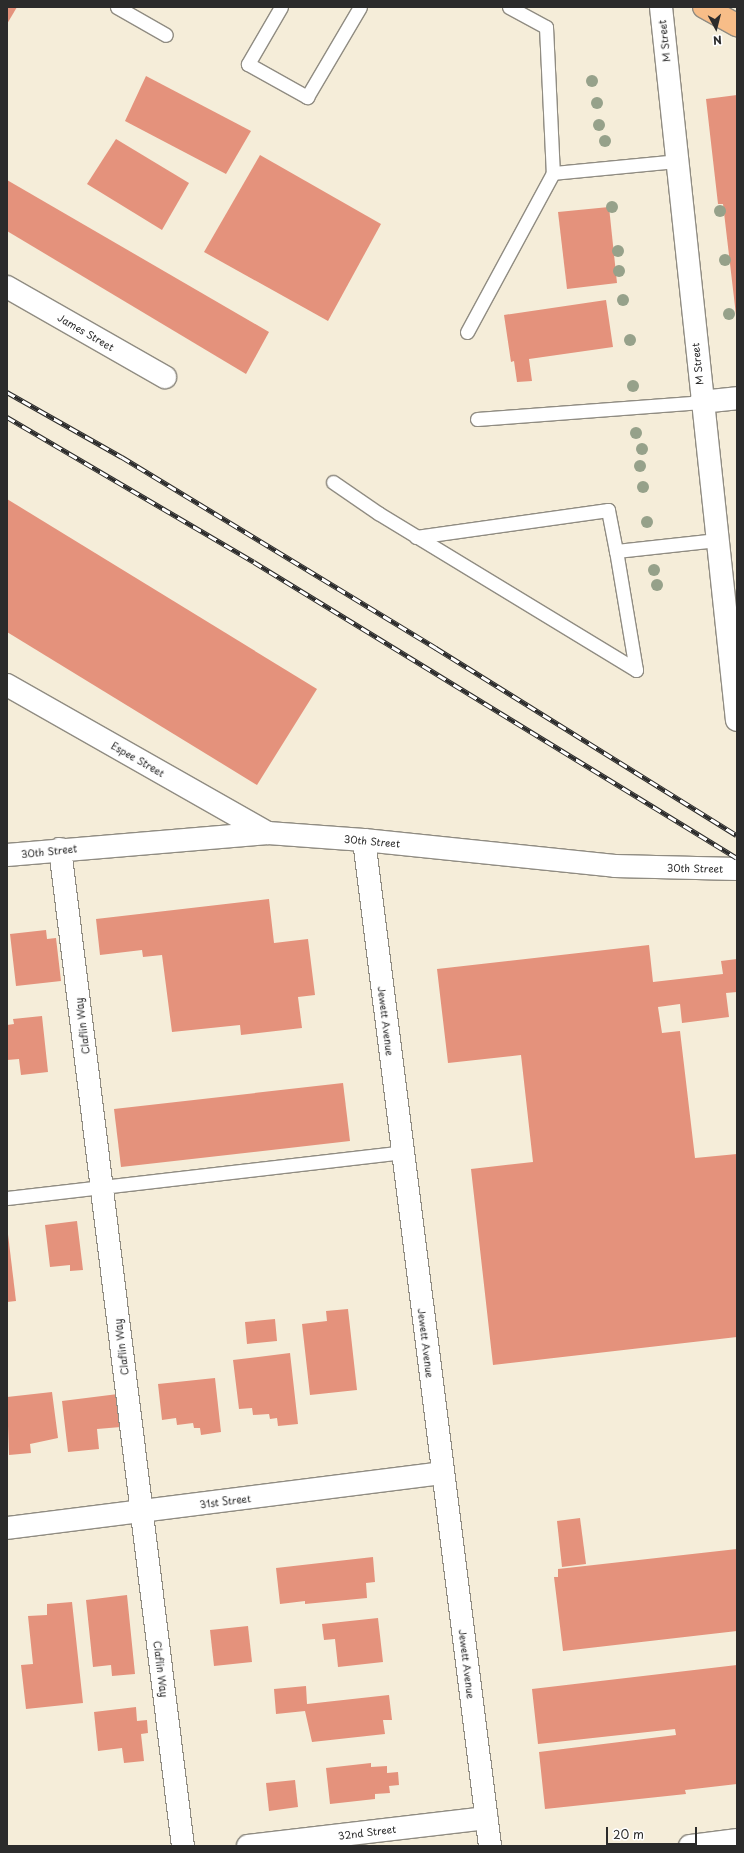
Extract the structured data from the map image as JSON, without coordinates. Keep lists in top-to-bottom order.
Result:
{
  "streets": {
    "street": [
      "M Street",
      "James Street",
      "Espee Street",
      "30th Street",
      "Jewett Avenue",
      "Claflin Way",
      "31st Street",
      "32nd Street"
    ]
  },
  "crossings": [
    ["Espee Street", "30th Street"],
    ["30th Street", "Jewett Avenue"],
    ["30th Street", "Claflin Way"],
    ["Jewett Avenue", "31st Street"],
    ["Jewett Avenue", "32nd Street"],
    ["Claflin Way", "31st Street"]
  ],
  "scale_bar": "20 m",
  "north": "bottom"
}
